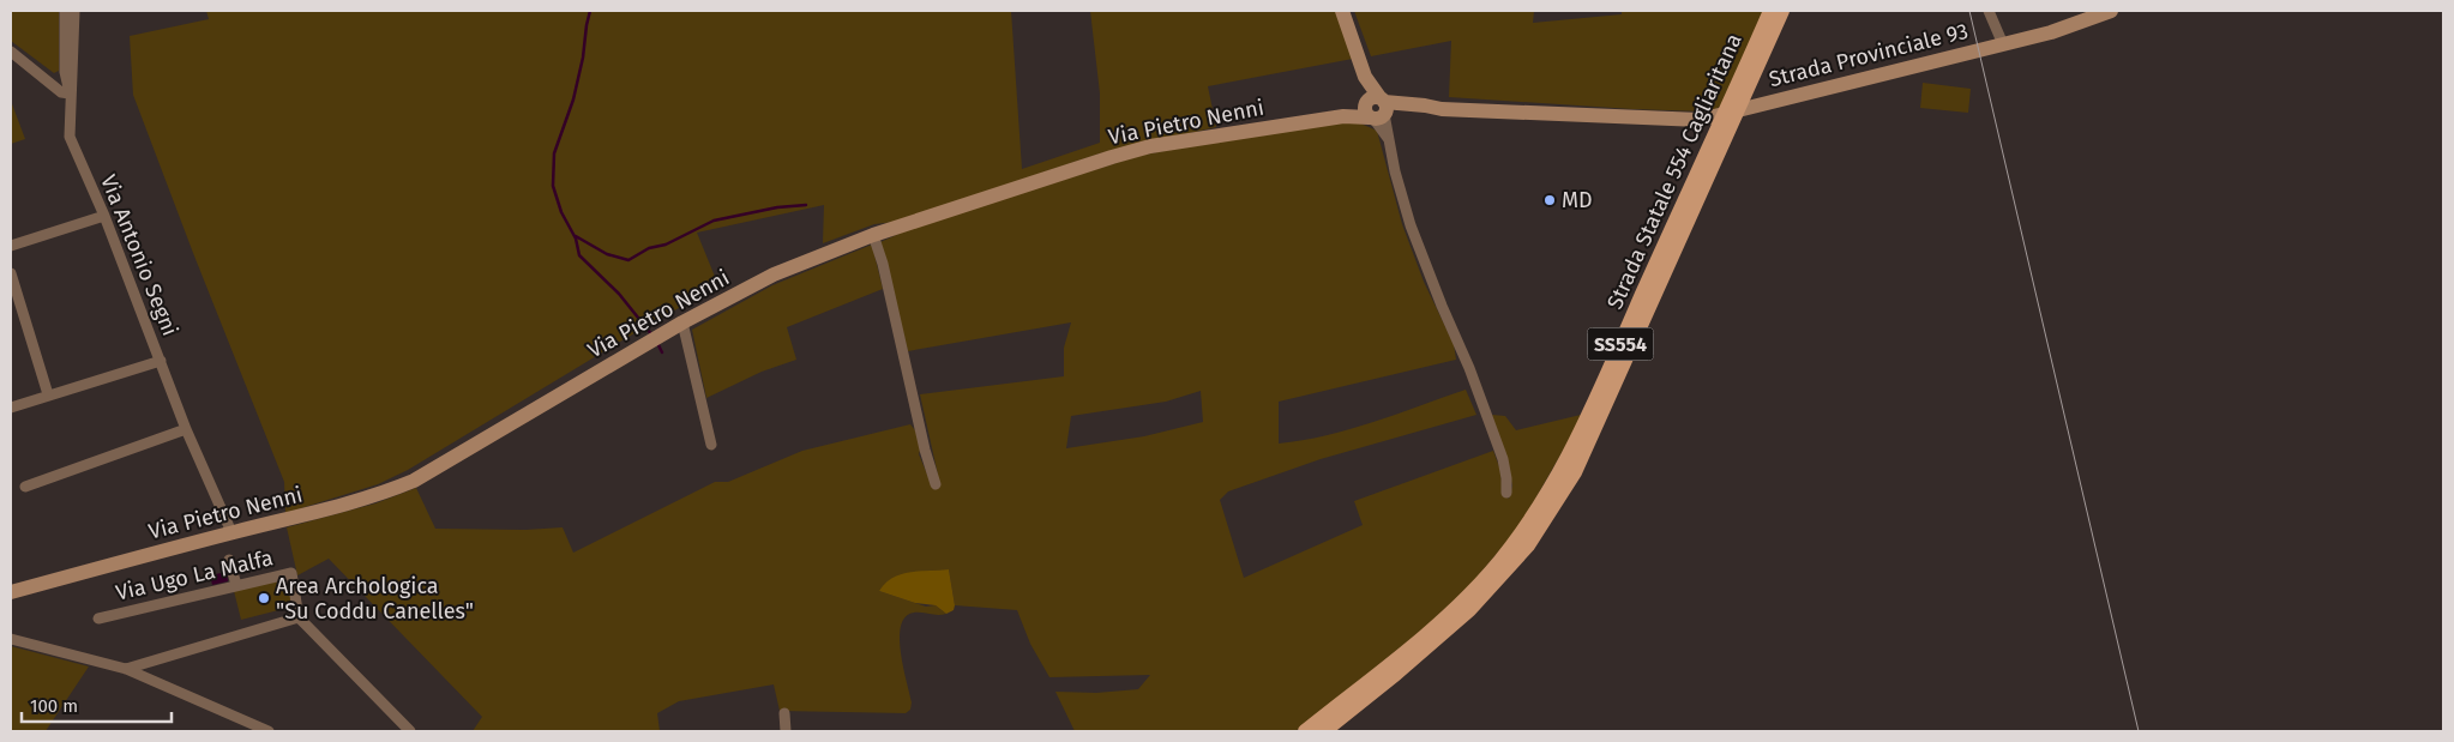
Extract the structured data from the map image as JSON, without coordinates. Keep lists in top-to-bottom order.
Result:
{
  "streets": {
    "main road": ["Strada Statale 554 Cagliaritana", "SS554"],
    "street": [
      "Strada Provinciale 93",
      "Via Pietro Nenni",
      "Via Antonio Segni",
      "Via Ugo La Malfa"
    ]
  },
  "crossings": [
    ["Strada Provinciale 93", "Strada Statale 554 Cagliaritana"],
    ["Via Pietro Nenni", "Via Antonio Segni"]
  ],
  "places": ["MD", "Area Archologica \"Su Coddu Canelles\""],
  "scale_bar": "100 m"
}
